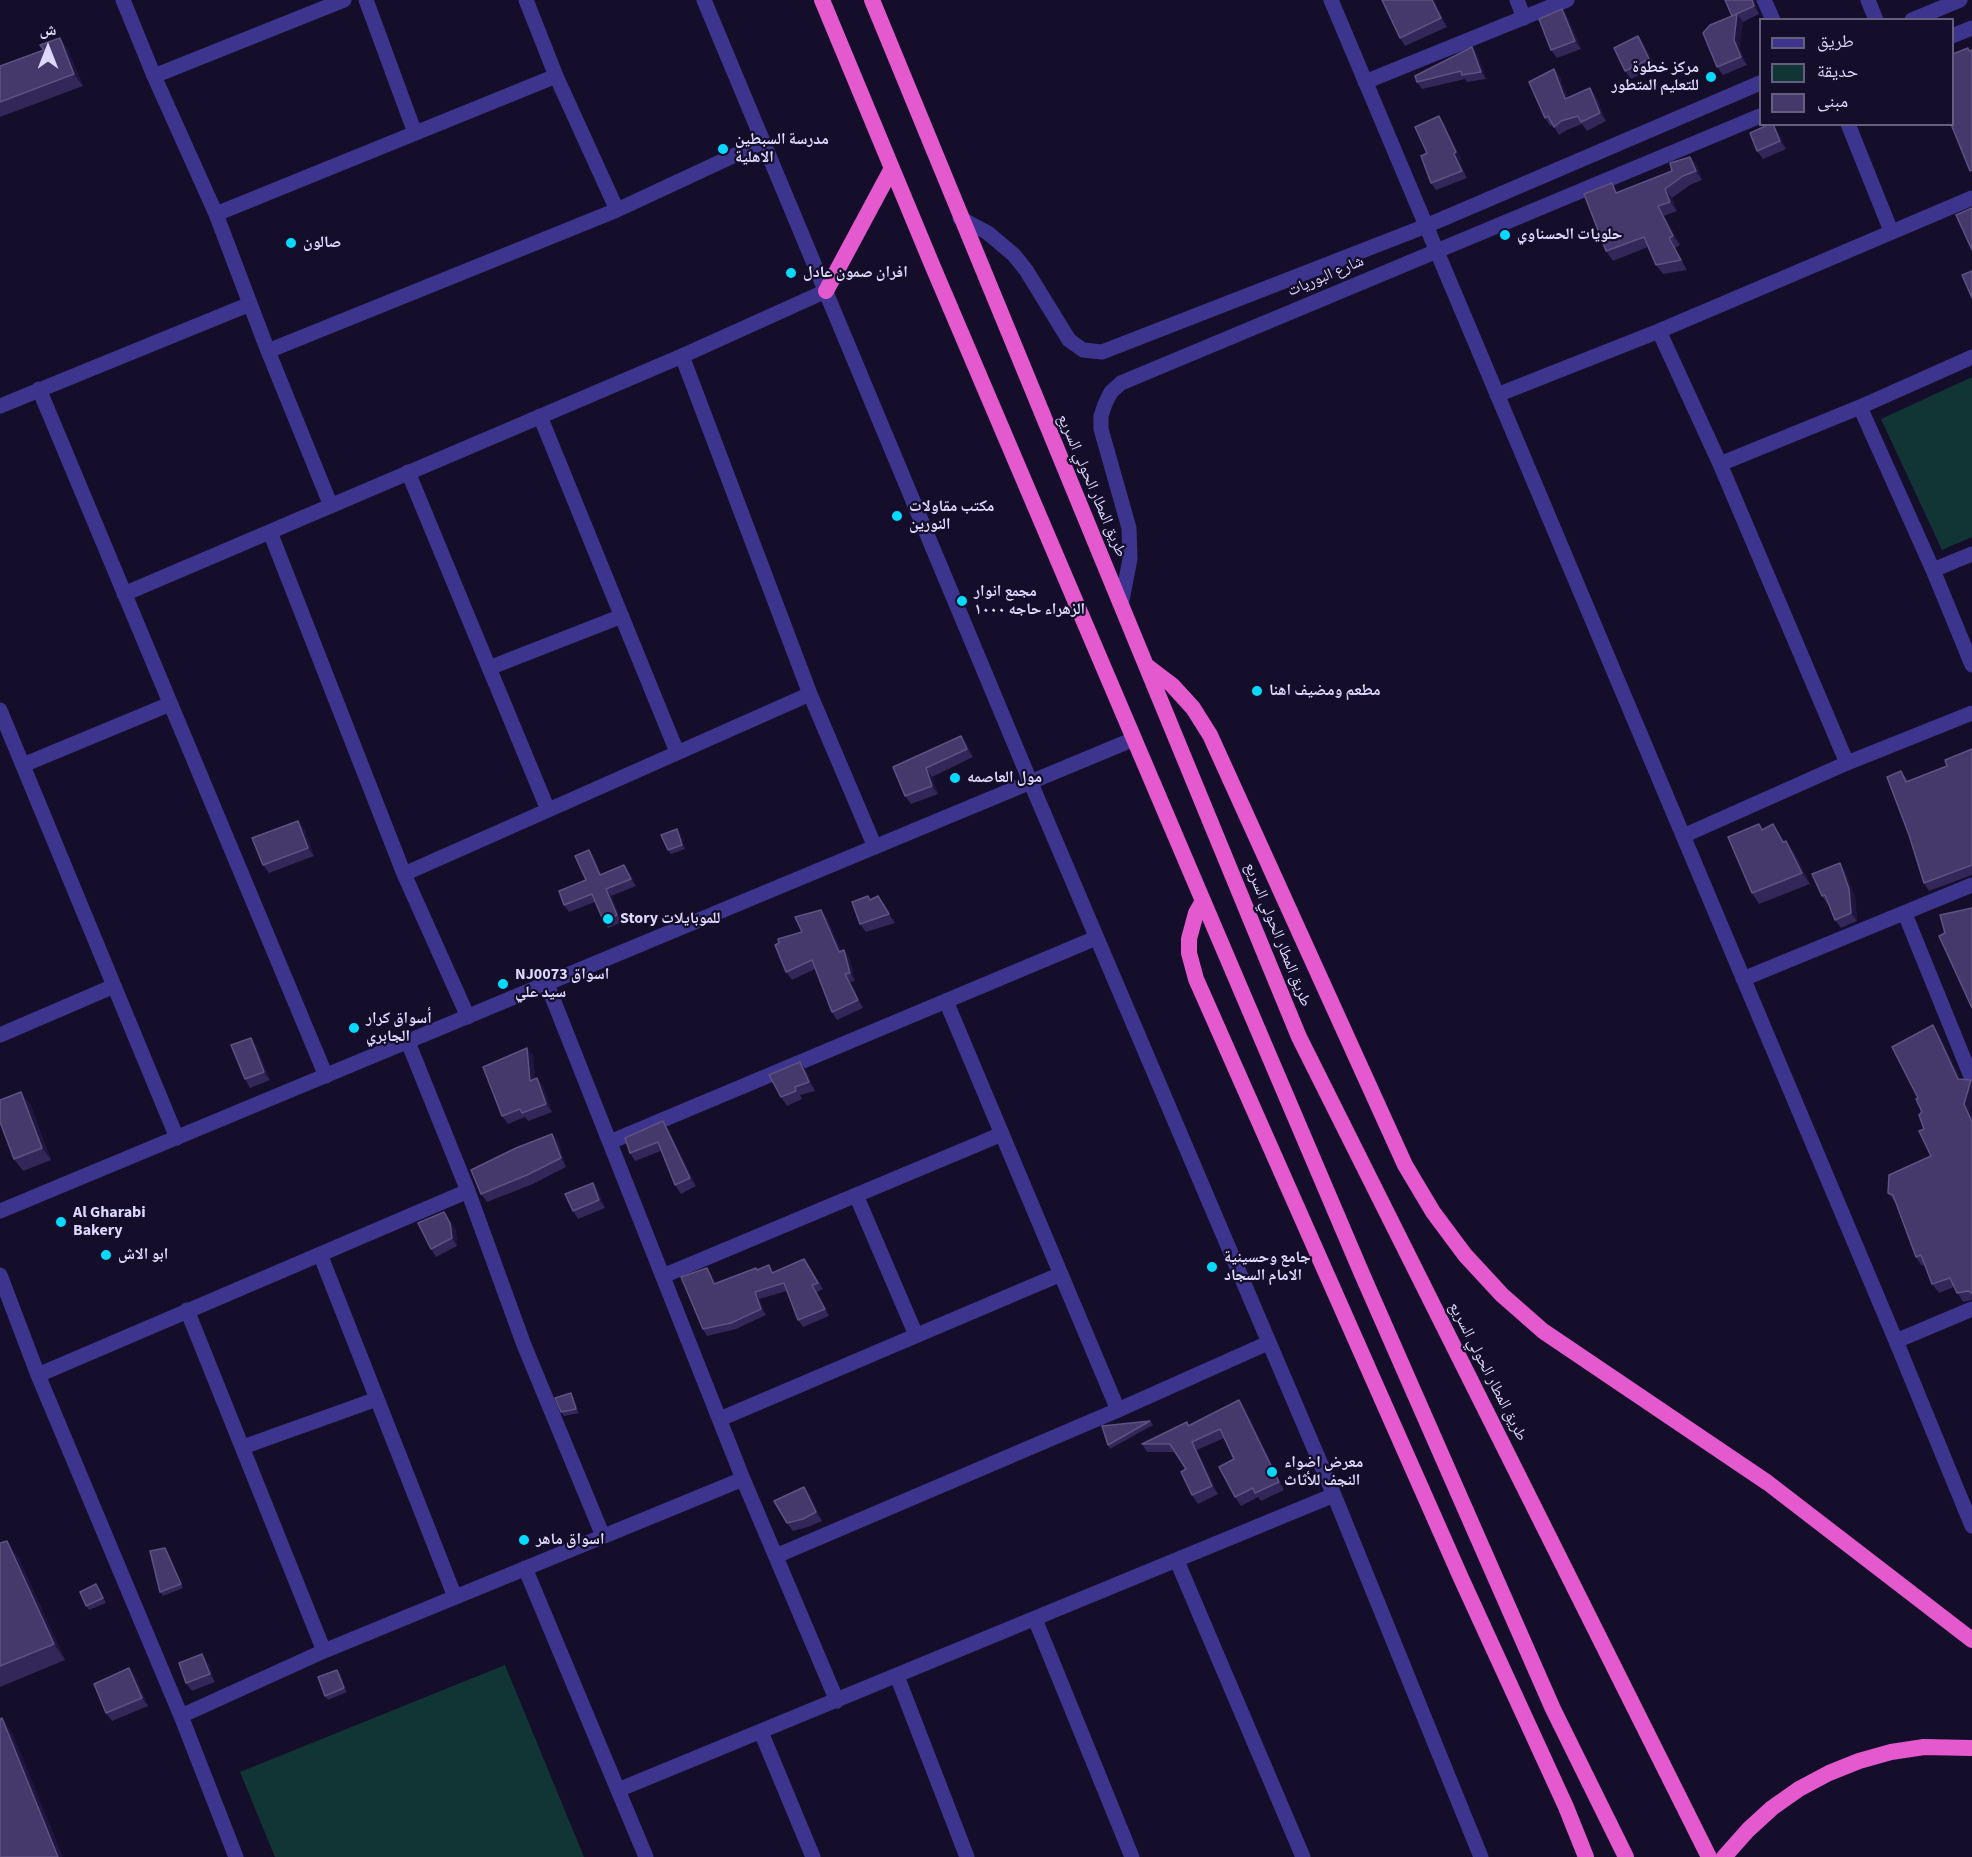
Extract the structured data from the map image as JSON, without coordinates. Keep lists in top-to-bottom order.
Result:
{
  "streets": {
    "highway": ["طريق المطار الحولي السريع"],
    "street": ["شارع البوريات"]
  },
  "crossings": [
    ["شارع البوريات", "طريق المطار الحولي السريع"]
  ],
  "places": [
    "مركز خطوة للتعليم المتطور",
    "مدرسة السبطين الاهلية",
    "حلويات الحسناوي",
    "صالون",
    "افران صمون عادل",
    "مكتب مقاولات النورين",
    "مجمع انوار الزهراء حاجه ١٠٠٠",
    "مطعم ومضيف اهنا",
    "مول العاصمه",
    "Story للموبايلات",
    "NJ0073 اسواق سيد علي",
    "أسواق كرار الجابري",
    "Al Gharabi Bakery",
    "ابو الاش",
    "جامع وحسينية الامام السجاد",
    "معرض اضواء النجف للأثاث",
    "اسواق ماهر"
  ],
  "legend": ["طريق", "حديقة", "مبنى"],
  "north": "top"
}
